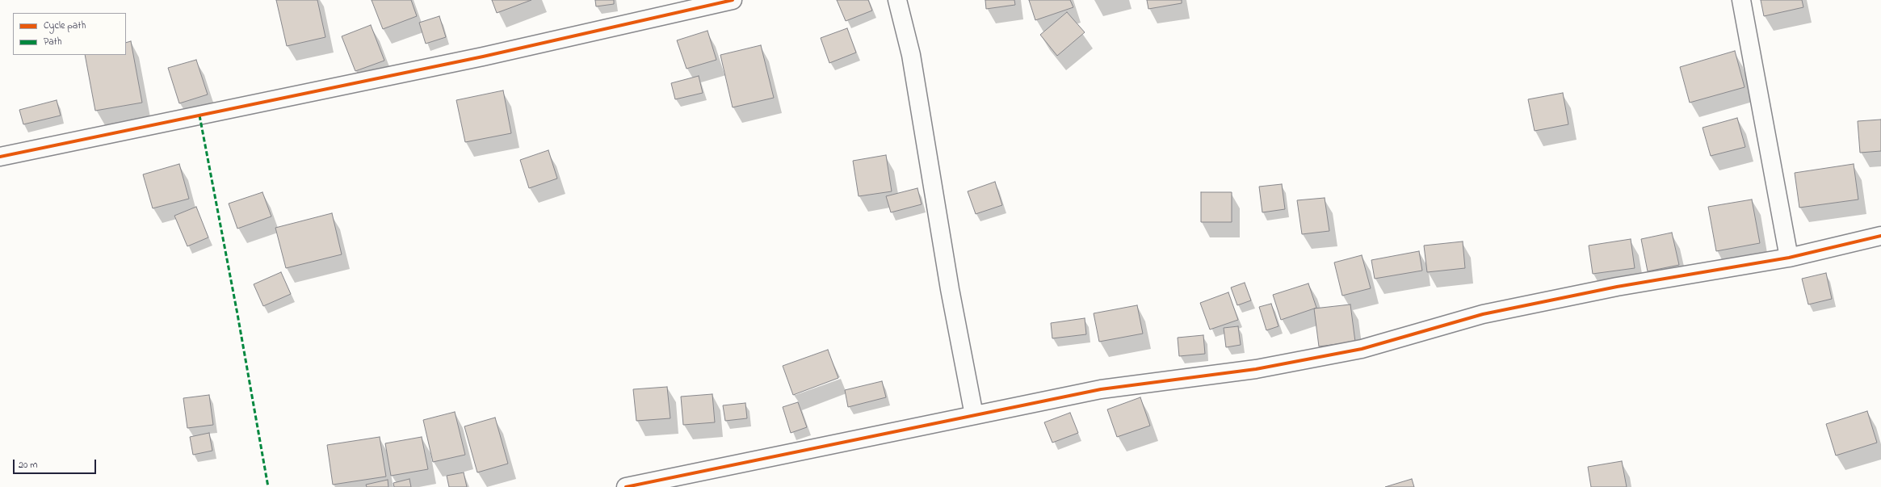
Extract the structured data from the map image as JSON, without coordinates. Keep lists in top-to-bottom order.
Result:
{
  "legend": ["Cycle path", "Path"],
  "scale_bar": "20 m"
}
